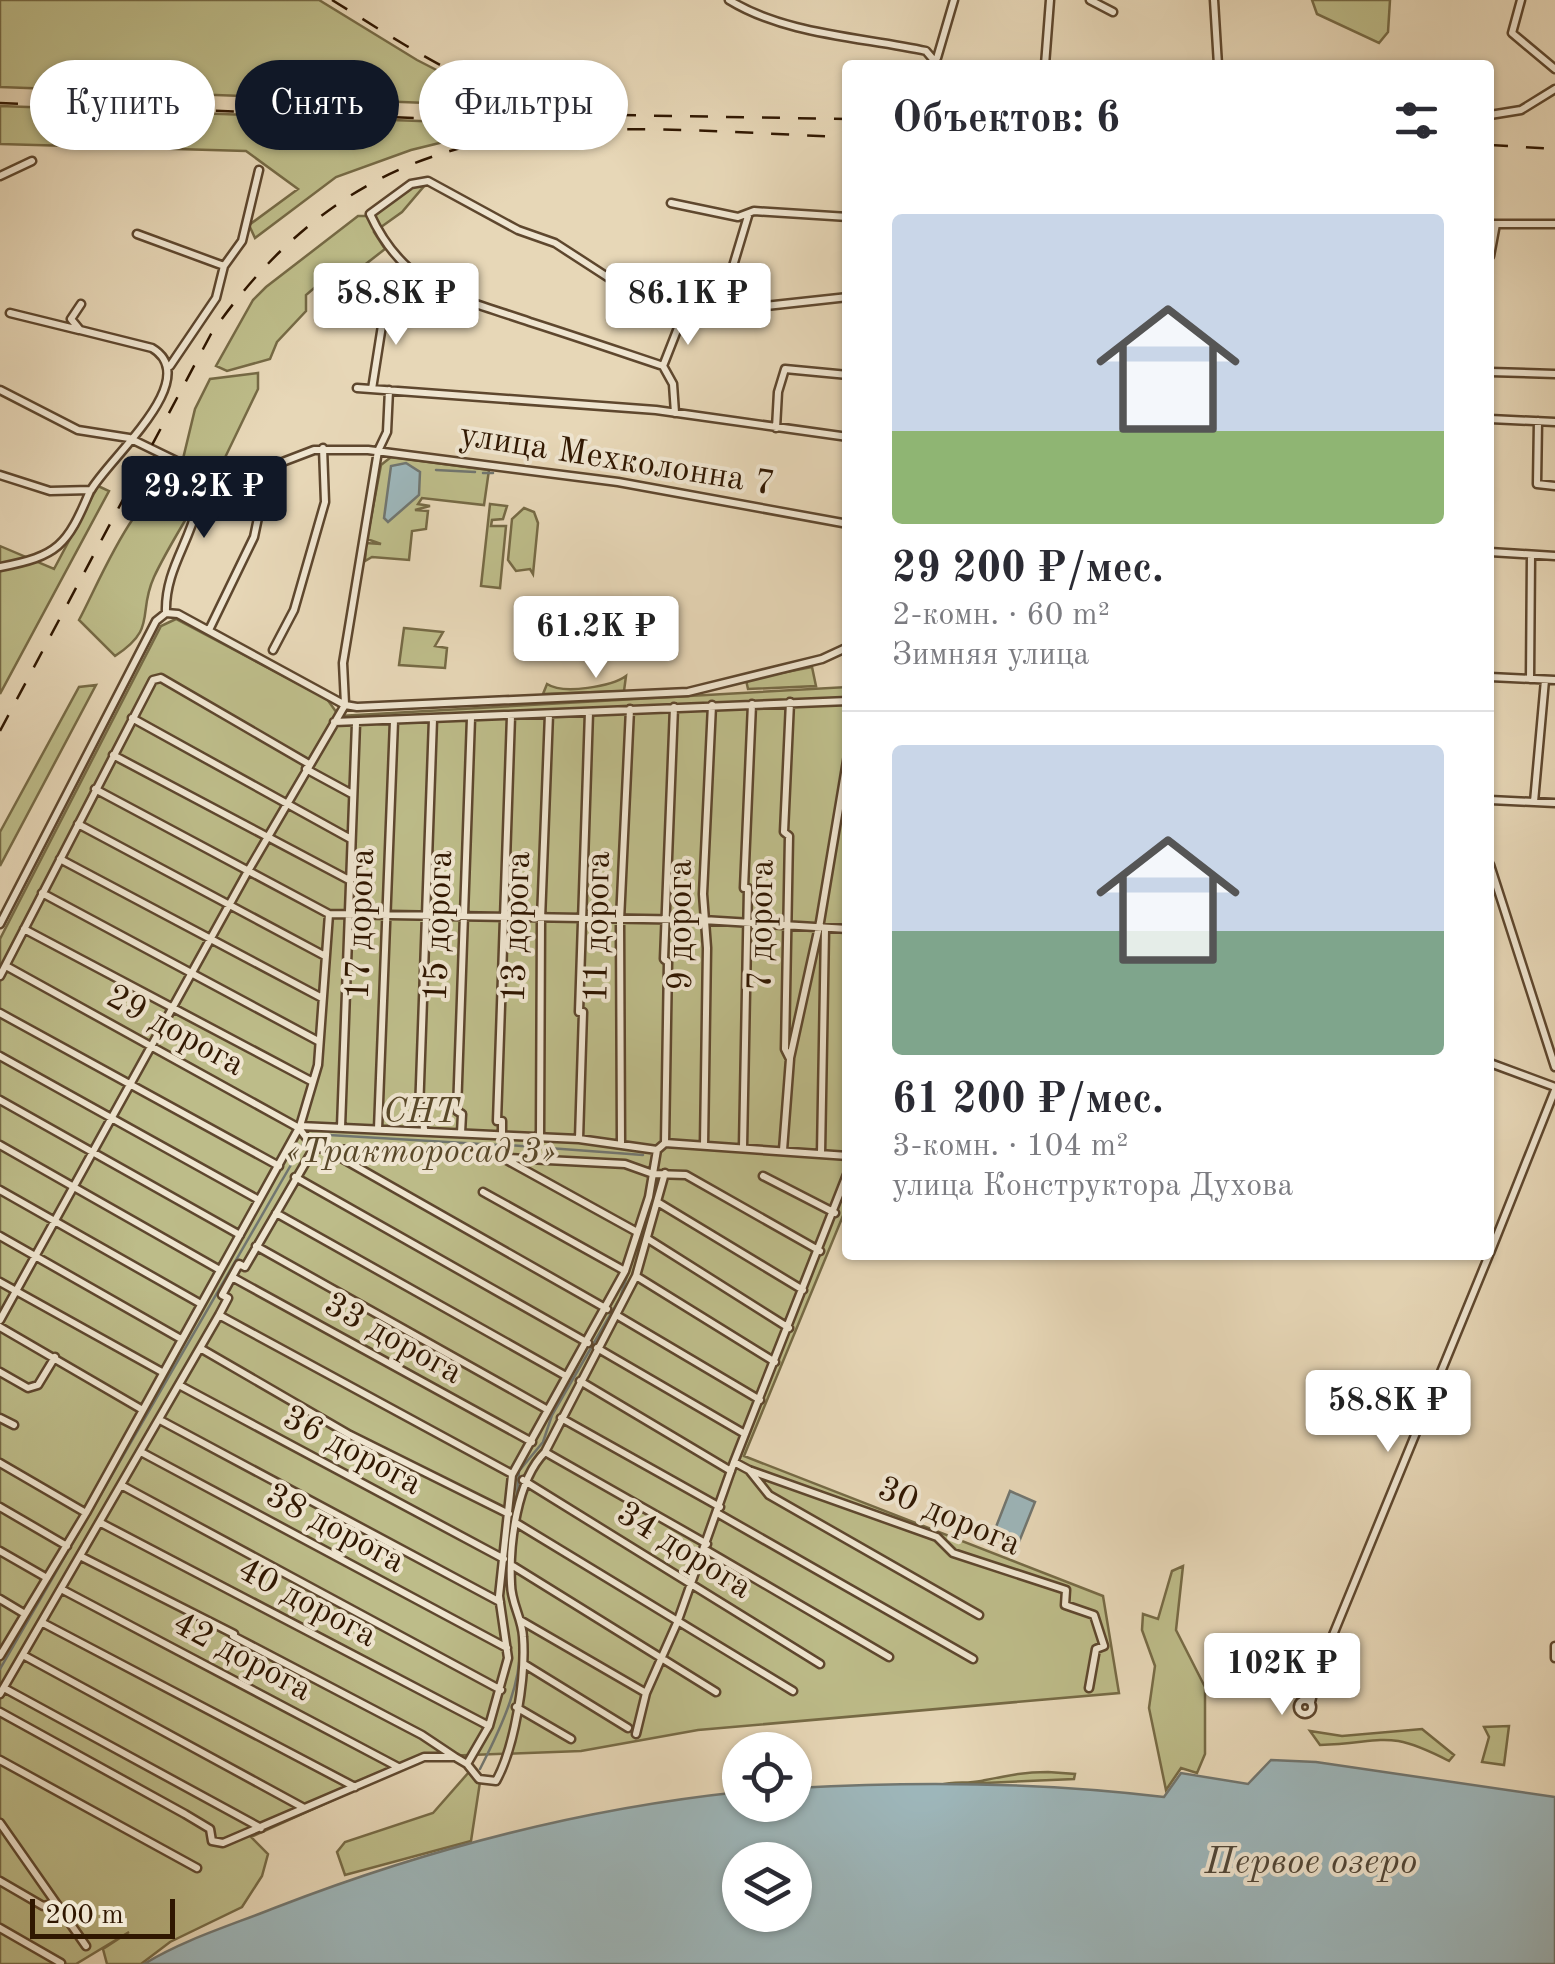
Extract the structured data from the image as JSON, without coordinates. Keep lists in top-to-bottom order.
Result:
{
  "streets": {
    "street": [
      "улица Мехколонна 7",
      "17 дорога",
      "9 дорога",
      "7 дорога",
      "15 дорога",
      "13 дорога",
      "11 дорога",
      "29 дорога",
      "33 дорога",
      "36 дорога",
      "30 дорога",
      "38 дорога",
      "34 дорога",
      "40 дорога",
      "42 дорога"
    ]
  },
  "water": ["Первое озеро"],
  "parks": ["СНТ «Тракторосад 3»"],
  "scale_bar": "200 m",
  "page": {
    "chip": ["Купить", "Снять", "Фильтры"],
    "heading": "Объектов: 6",
    "list": [
      {
        "name": "29 200 ₽/мес.",
        "note": "2-комн. · 60 m² · Зимняя улица"
      },
      {
        "name": "61 200 ₽/мес.",
        "note": "3-комн. · 104 m² · улица Конструктора Духова"
      }
    ],
    "price": [
      "58.8K ₽",
      "86.1K ₽",
      "29.2K ₽",
      "61.2K ₽",
      "58.8K ₽",
      "102K ₽"
    ],
    "scale": "200 m"
  }
}
